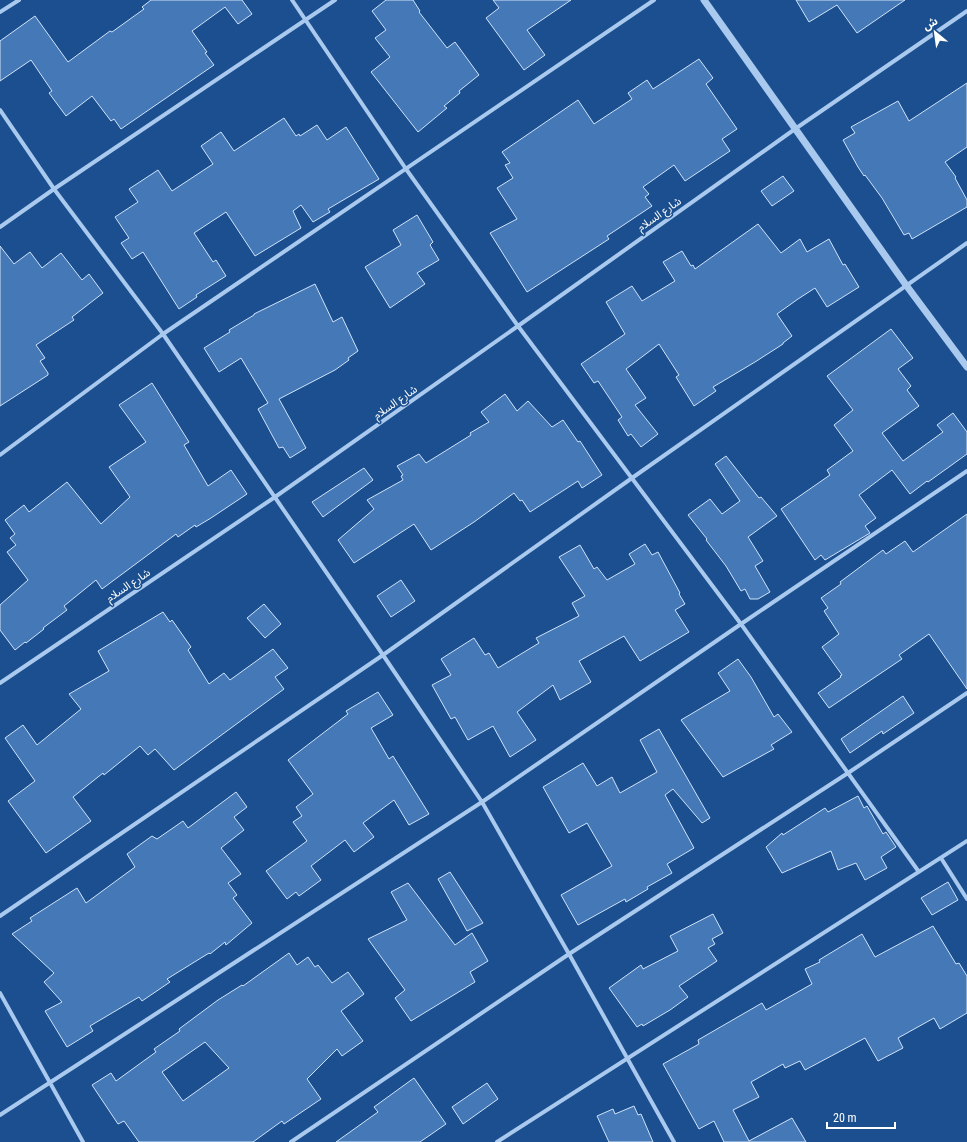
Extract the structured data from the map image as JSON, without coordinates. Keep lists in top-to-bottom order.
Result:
{
  "streets": {
    "street": ["شارع السلام"]
  },
  "scale_bar": "20 m",
  "north": "top left"
}
